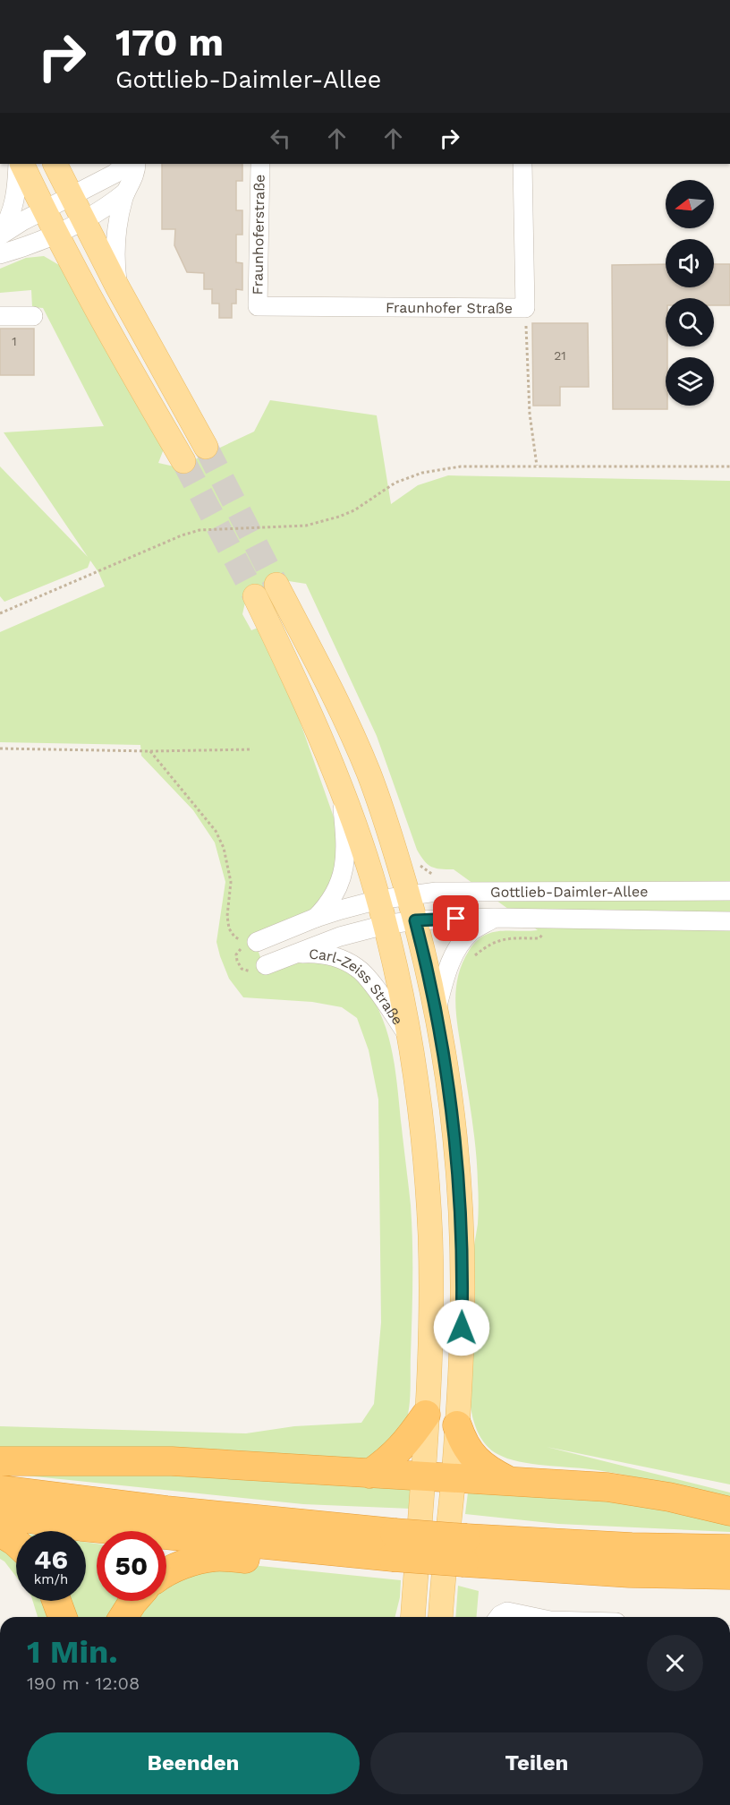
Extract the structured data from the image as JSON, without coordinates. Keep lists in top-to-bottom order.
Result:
{
  "streets": {
    "street": [
      "Fraunhoferstraße",
      "Fraunhofer Straße",
      "Gottlieb-Daimler-Allee",
      "Carl-Zeiss Straße"
    ]
  },
  "crossings": [
    ["Fraunhoferstraße", "Fraunhofer Straße"],
    ["Gottlieb-Daimler-Allee", "Carl-Zeiss Straße"]
  ],
  "house_numbers": ["1", "21"],
  "north": "left",
  "page": {
    "turn": ["170 m", "Gottlieb-Daimler-Allee"],
    "speed": "46 km/h",
    "limit": "50",
    "heading": ["1 Min.", "190 m · 12:08"],
    "buttons": ["Beenden", "Teilen"]
  }
}
